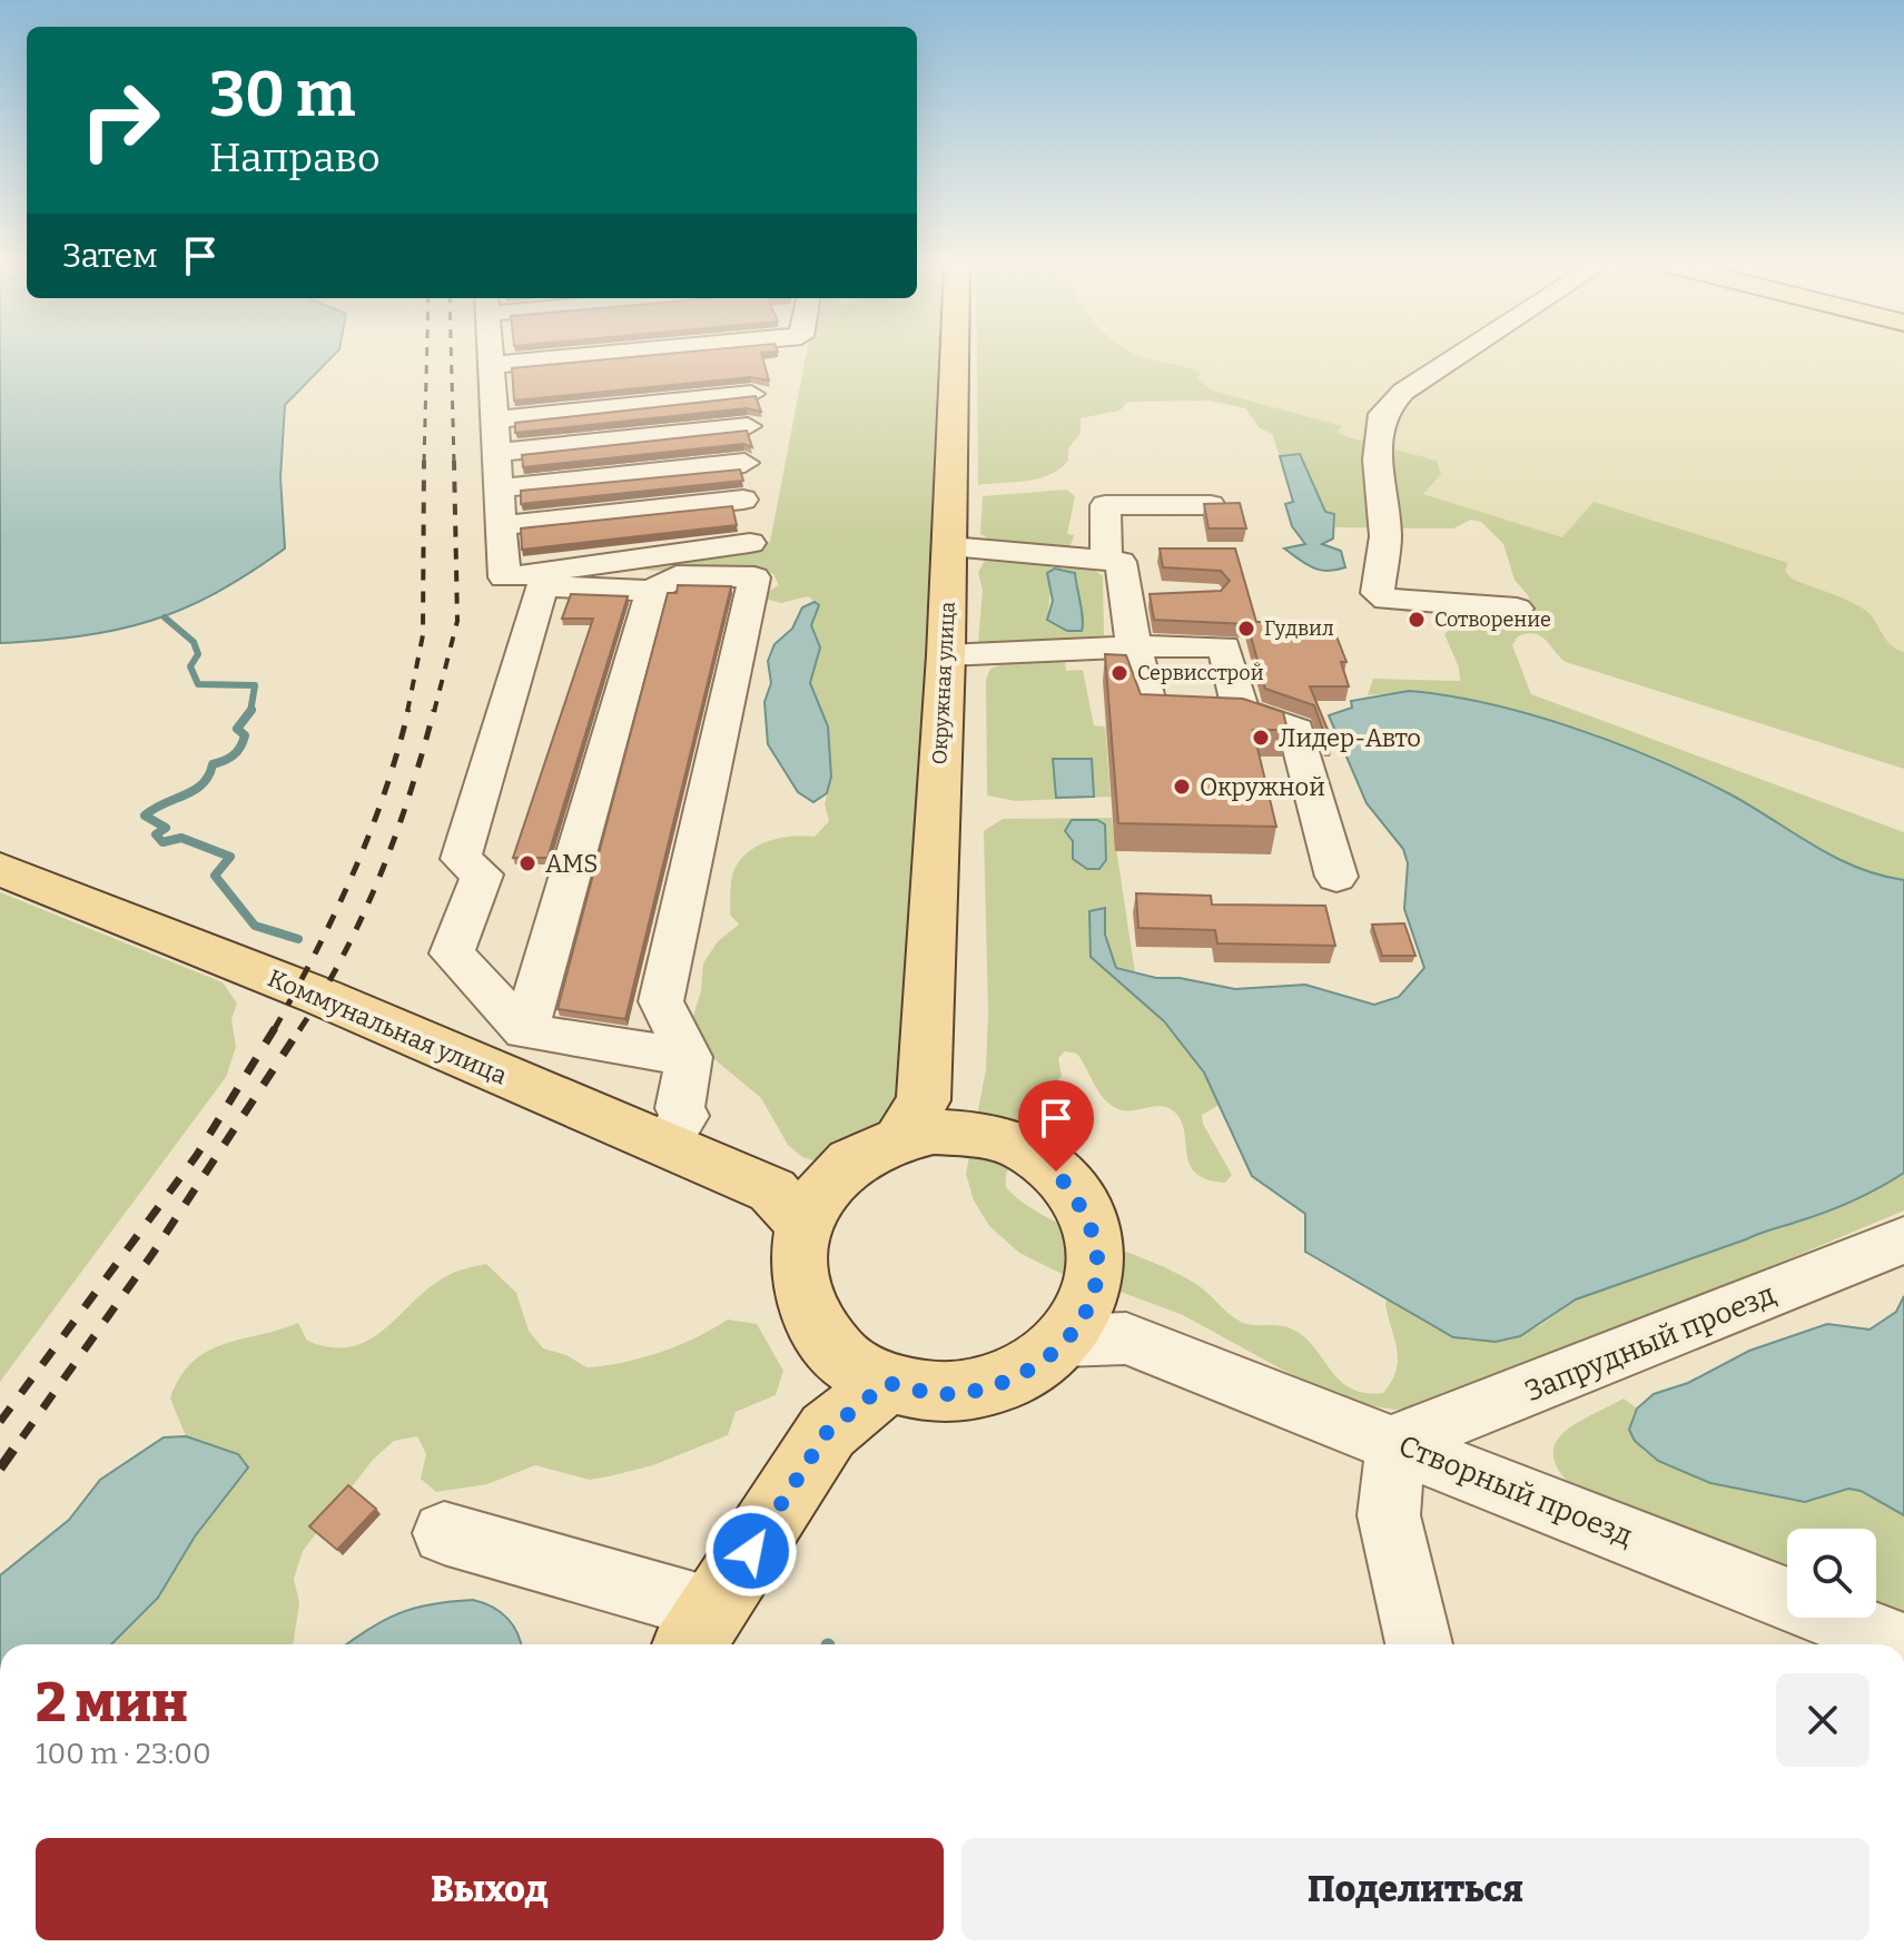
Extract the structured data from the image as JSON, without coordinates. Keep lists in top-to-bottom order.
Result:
{
  "streets": {
    "main road": ["Окружная улица", "Коммунальная улица"],
    "street": ["Запрудный проезд", "Створный проезд"]
  },
  "crossings": [
    ["Окружная улица", "Коммунальная улица"],
    ["Окружная улица", "Створный проезд"],
    ["Коммунальная улица", "Створный проезд"],
    ["Запрудный проезд", "Створный проезд"]
  ],
  "places": [
    "Сотворение",
    "Гудвил",
    "Сервисстрой",
    "Лидер-Авто",
    "Окружной",
    "AMS"
  ],
  "page": {
    "turn": ["30 m", "Направо"],
    "then": "Затем",
    "heading": ["2 мин", "100 m · 23:00"],
    "buttons": ["Выход", "Поделиться"]
  }
}
